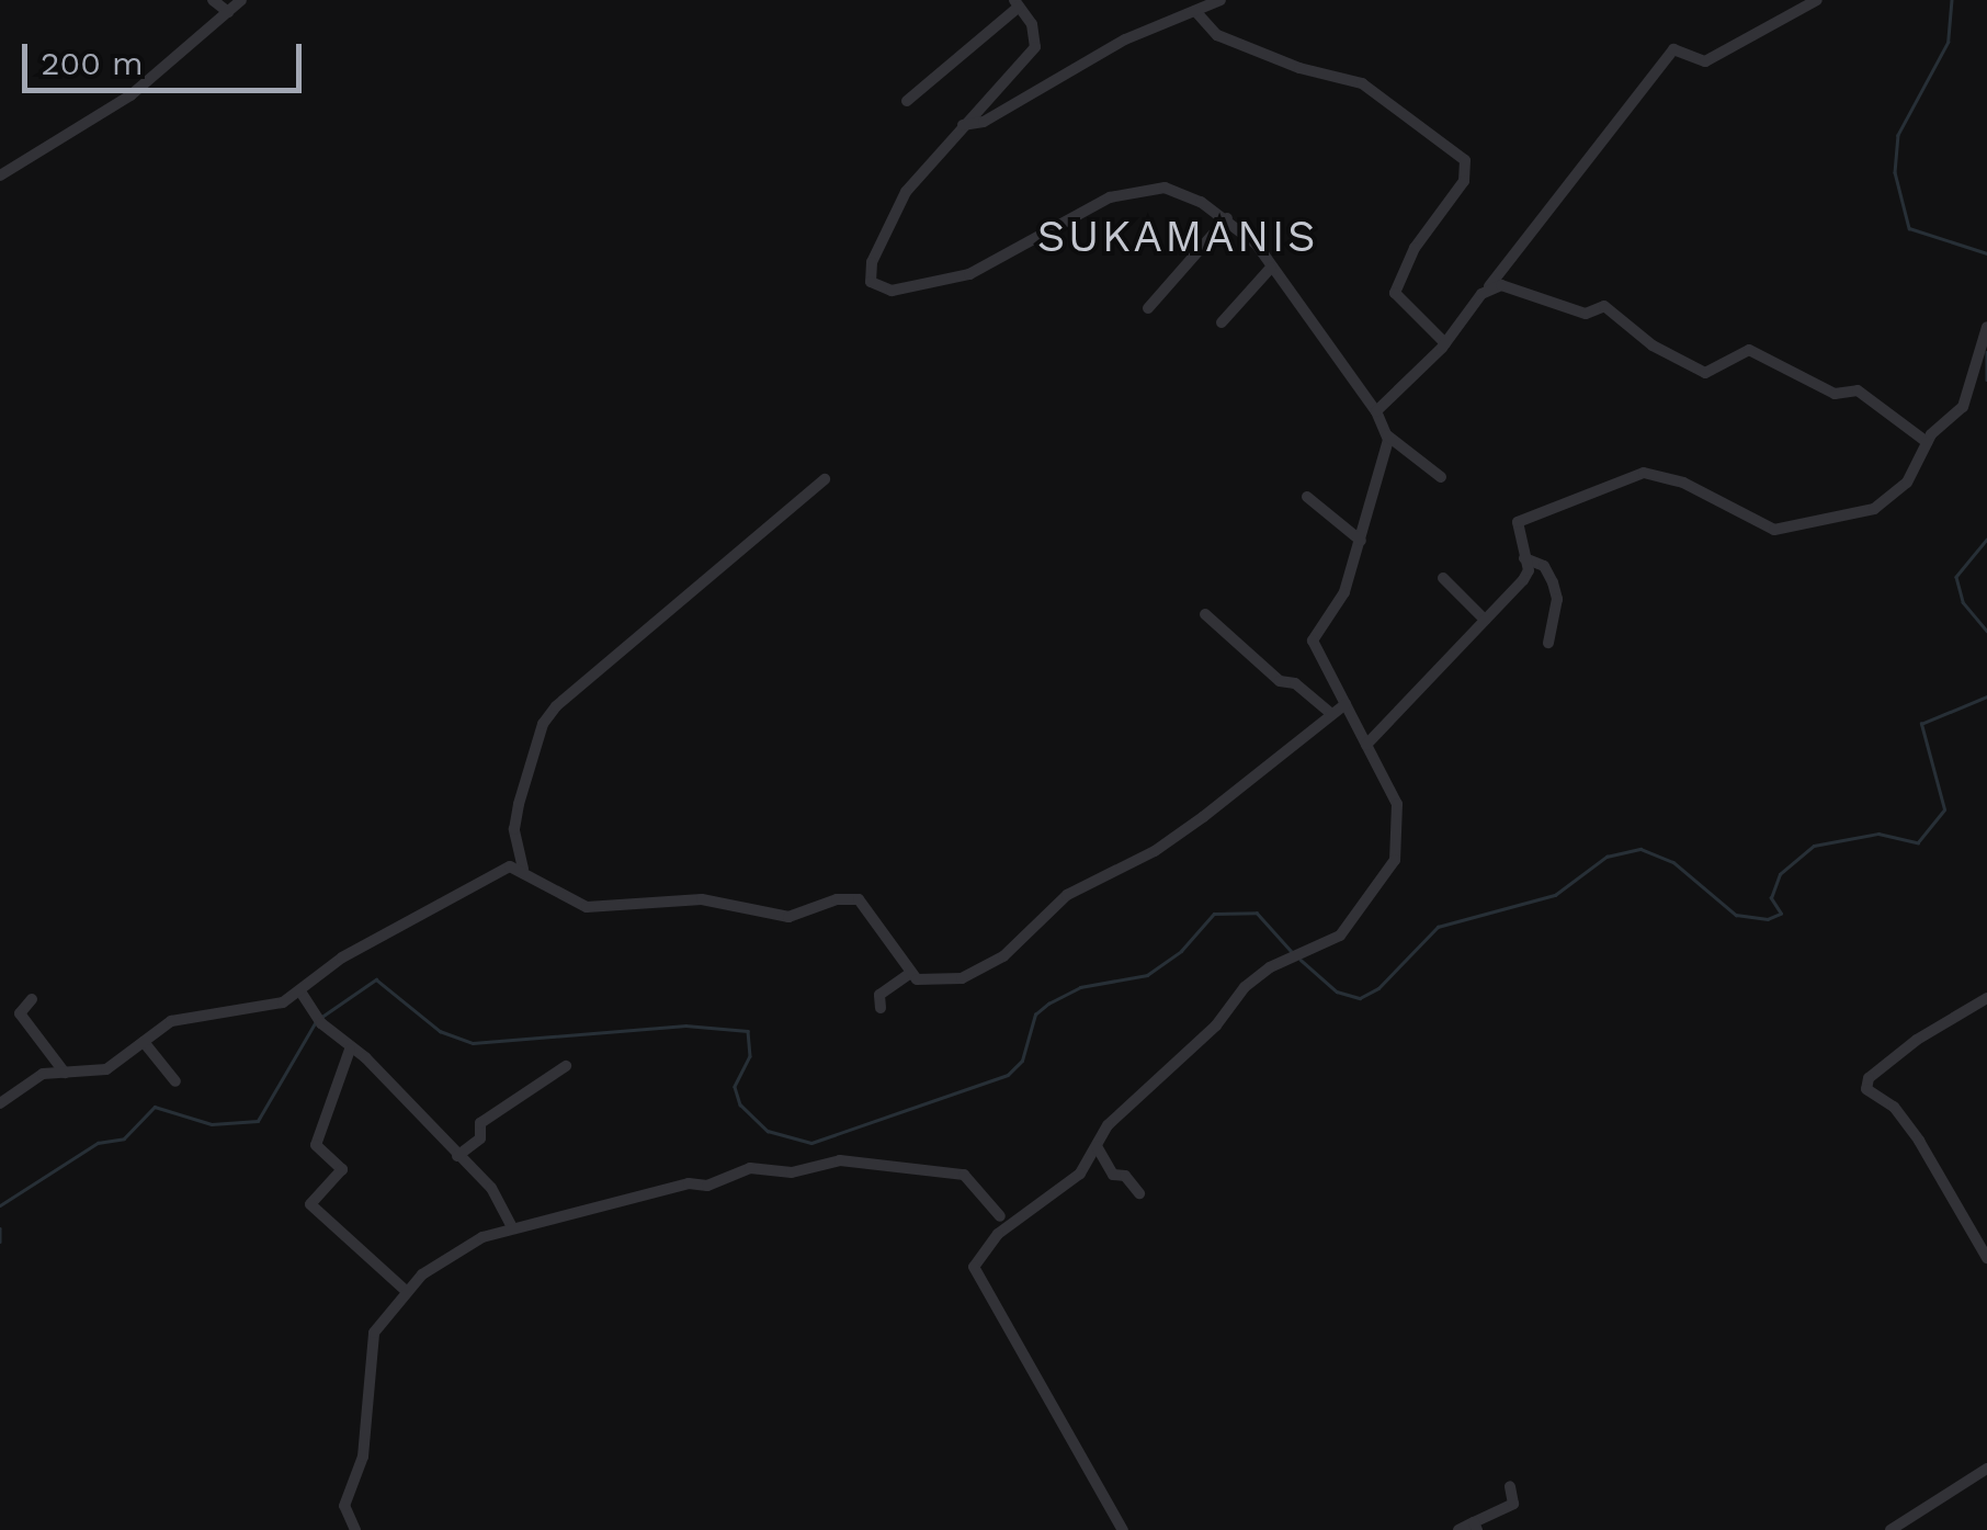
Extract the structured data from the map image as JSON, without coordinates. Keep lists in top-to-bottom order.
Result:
{
  "districts": ["SUKAMANIS"],
  "scale_bar": "200 m"
}
